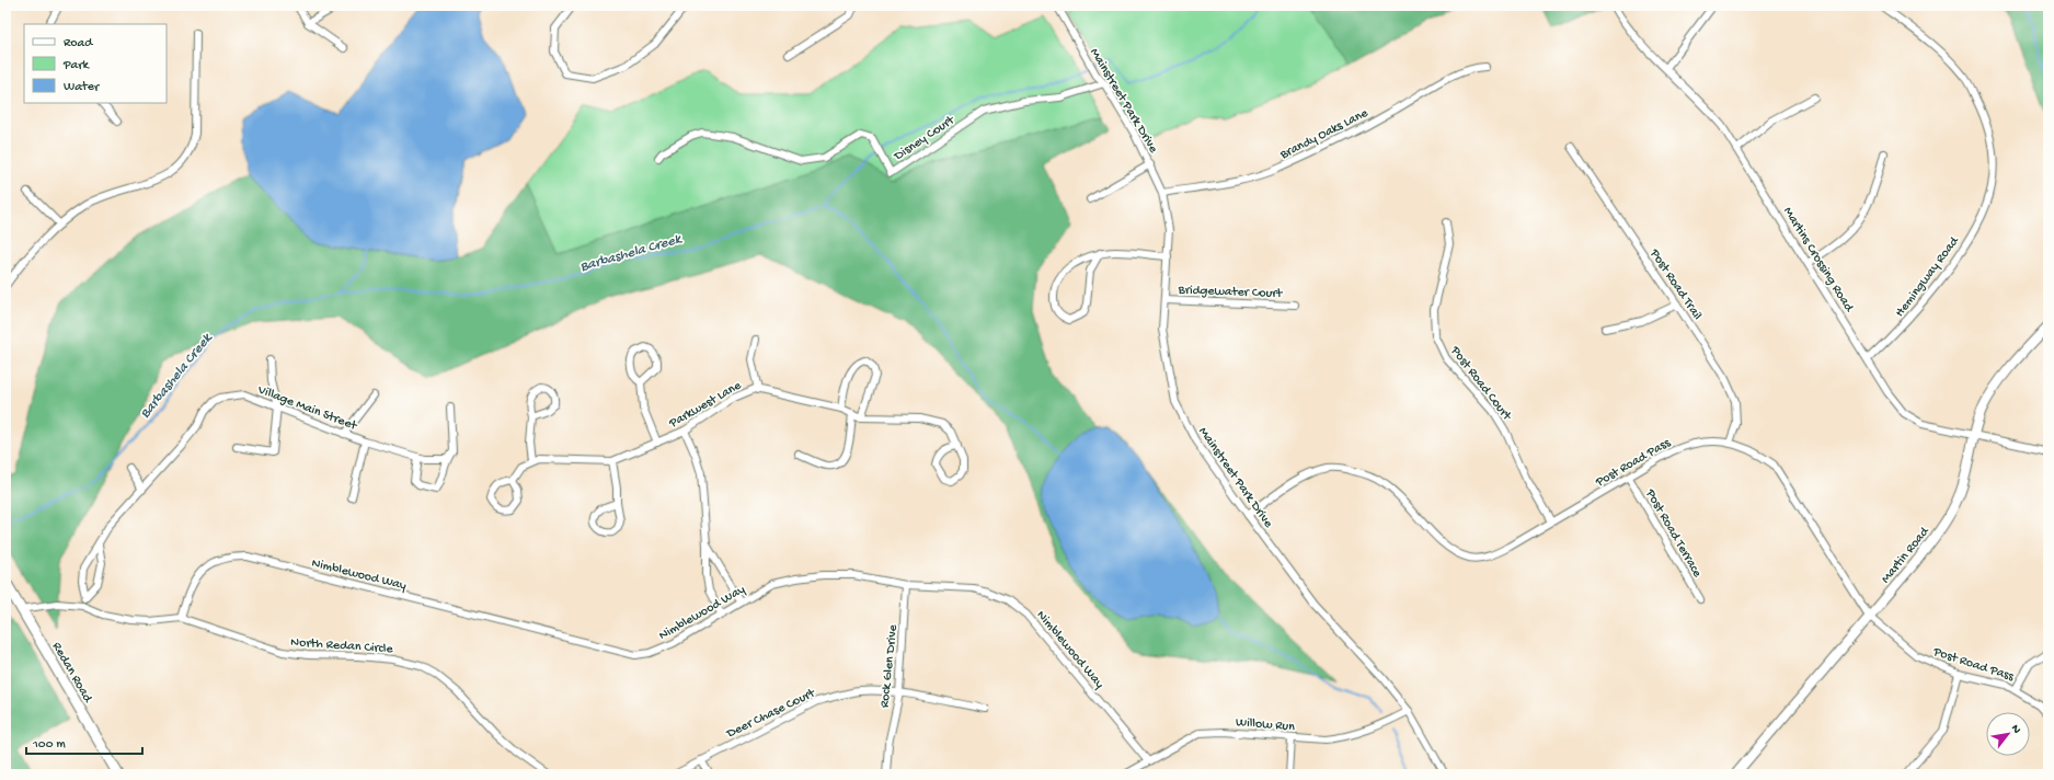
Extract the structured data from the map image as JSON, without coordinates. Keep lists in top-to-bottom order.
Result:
{
  "streets": {
    "main road": ["Redan Road"],
    "street": [
      "Mainstreet Park Drive",
      "Brandy Oaks Lane",
      "Disney Court",
      "Martins Crossing Road",
      "Hemingway Road",
      "Post Road Trail",
      "Bridgewater Court",
      "Post Road Court",
      "Parkwest Lane",
      "Village Main Street",
      "Post Road Pass",
      "Post Road Terrace",
      "Martin Road",
      "Nimblewood Way",
      "North Redan Circle",
      "Rock Glen Drive",
      "Deer Chase Court",
      "Willow Run"
    ]
  },
  "crossings": [
    ["Mainstreet Park Drive", "Brandy Oaks Lane"],
    ["Mainstreet Park Drive", "Disney Court"],
    ["Mainstreet Park Drive", "Bridgewater Court"],
    ["Mainstreet Park Drive", "Post Road Pass"],
    ["Mainstreet Park Drive", "Willow Run"],
    ["Martins Crossing Road", "Hemingway Road"],
    ["Martins Crossing Road", "Martin Road"],
    ["Post Road Trail", "Post Road Pass"],
    ["Post Road Court", "Post Road Pass"],
    ["Village Main Street", "North Redan Circle"],
    ["Post Road Pass", "Post Road Terrace"],
    ["Post Road Pass", "Martin Road"],
    ["Nimblewood Way", "North Redan Circle"],
    ["Nimblewood Way", "Rock Glen Drive"],
    ["Nimblewood Way", "Willow Run"],
    ["North Redan Circle", "Redan Road"],
    ["Rock Glen Drive", "Deer Chase Court"]
  ],
  "water": ["Barbashela Creek"],
  "legend": ["Road", "Park", "Water"],
  "scale_bar": "100 m",
  "north": "top right"
}
